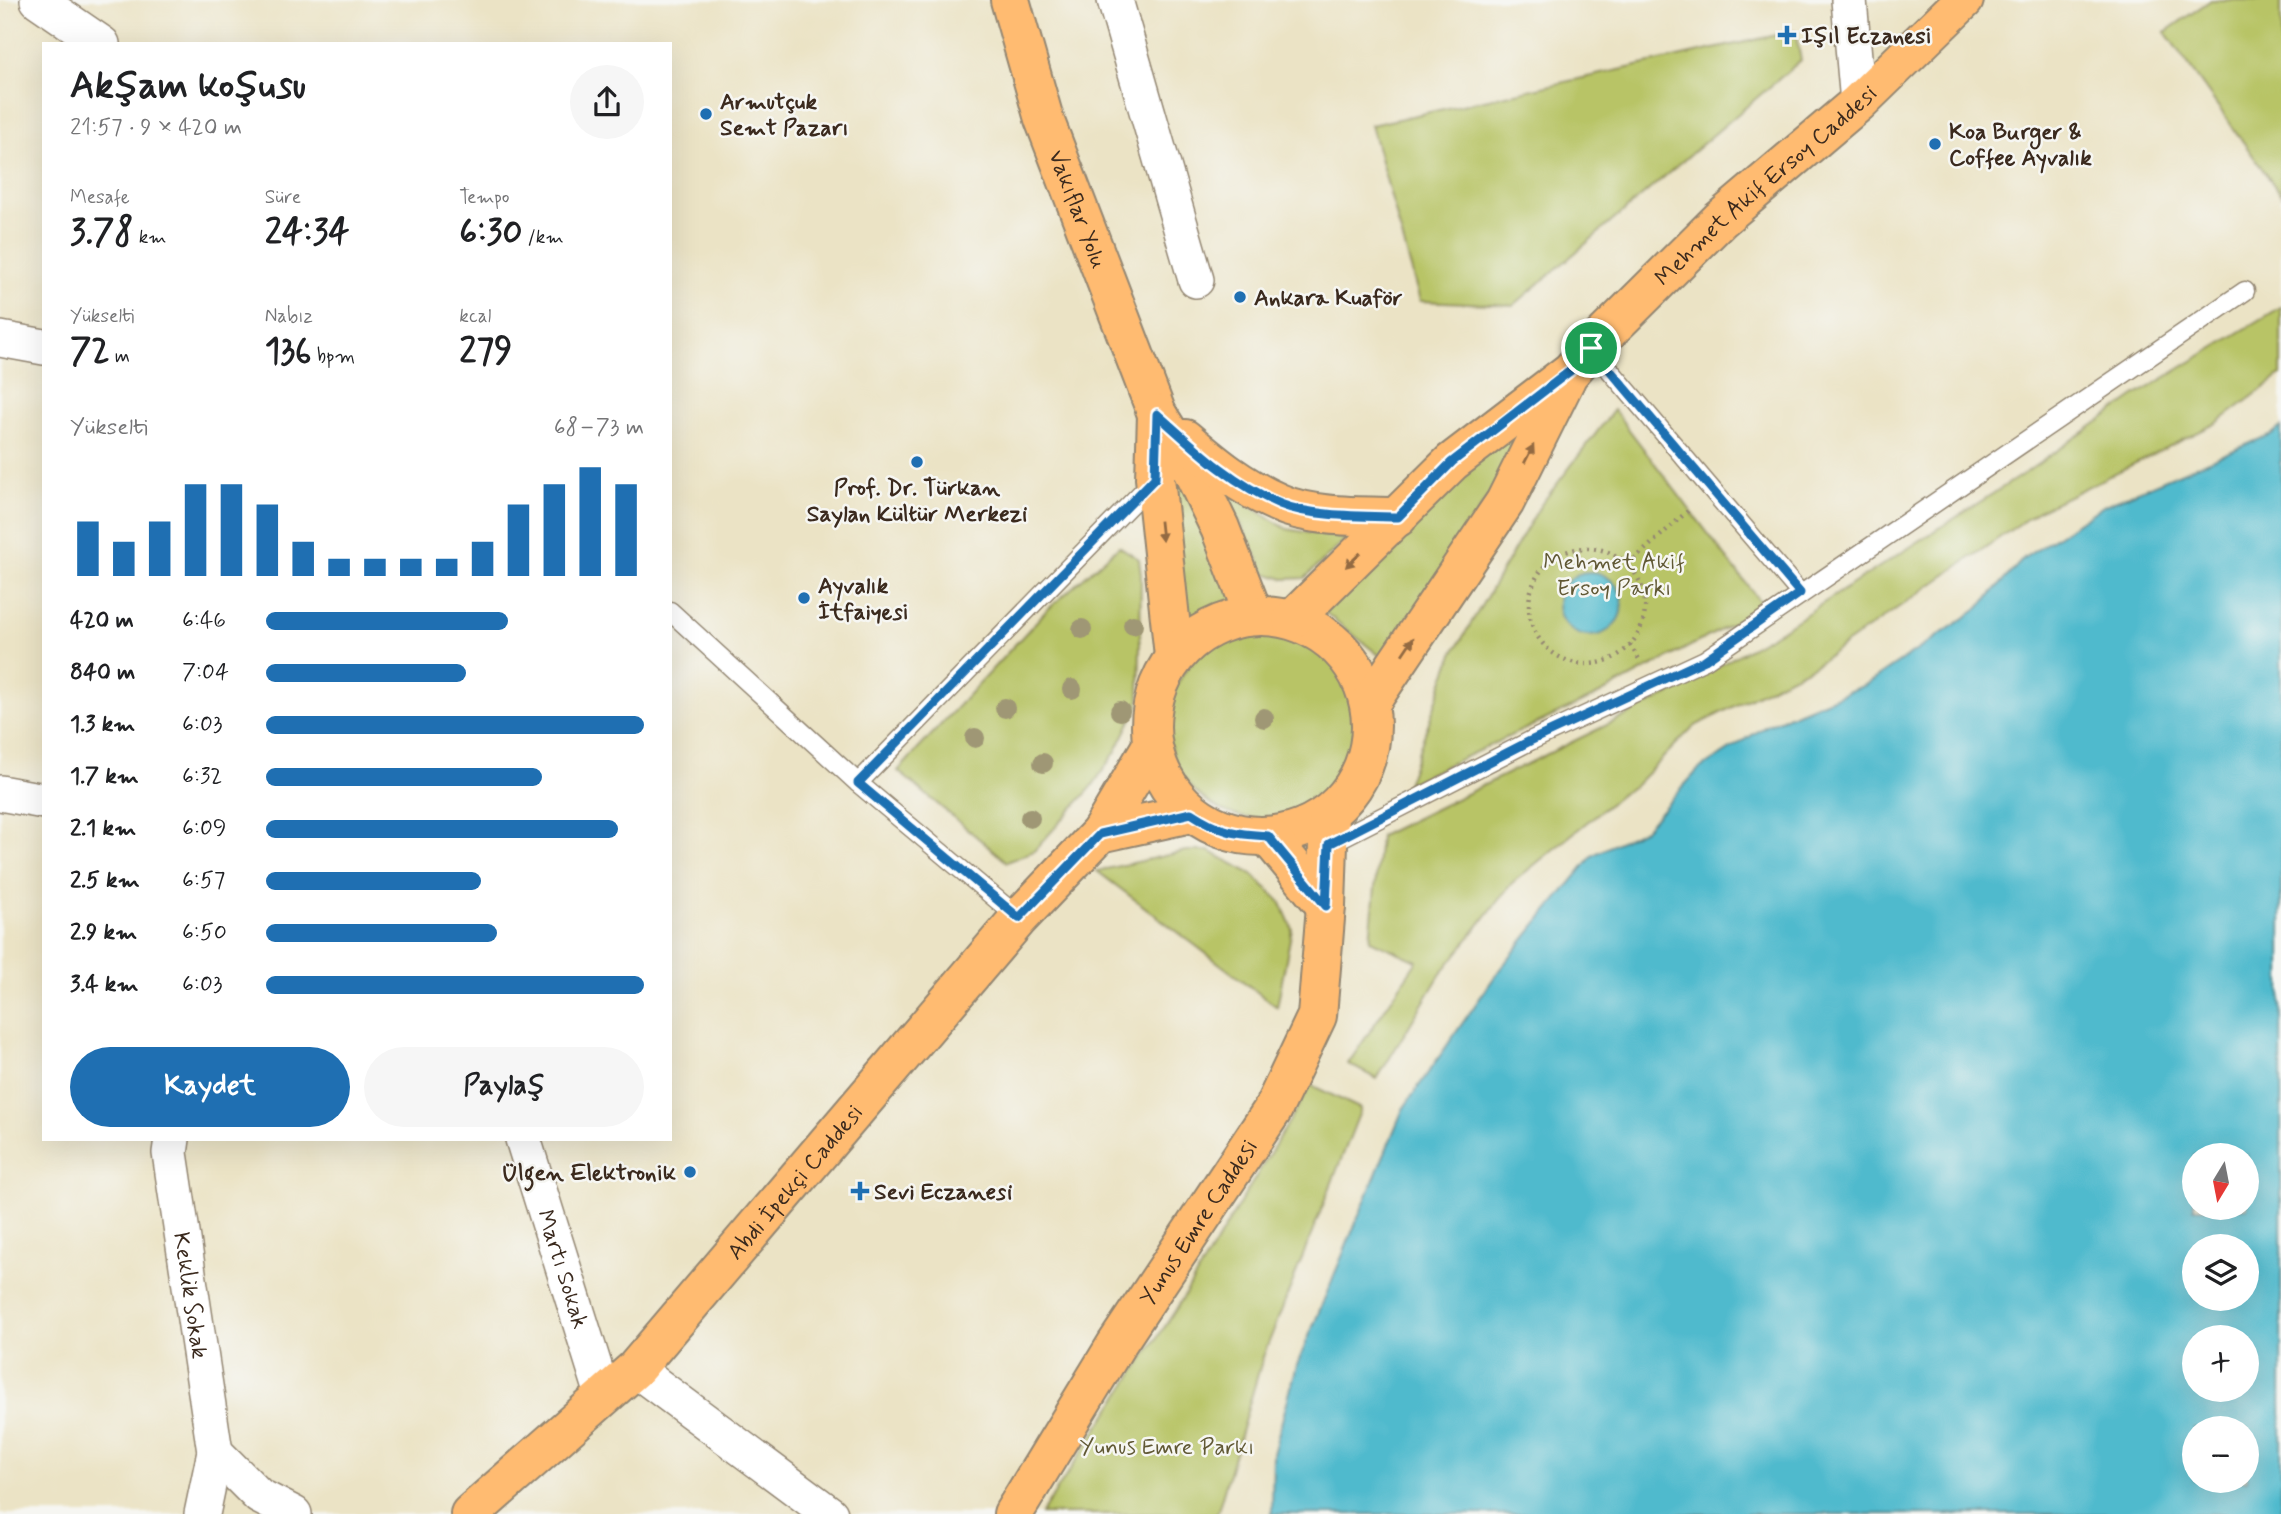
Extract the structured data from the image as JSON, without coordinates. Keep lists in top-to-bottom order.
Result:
{
  "streets": {
    "main road": [
      "Mehmet Akif Ersoy Caddesi",
      "Vakıflar Yolu",
      "Abdi İpekçi Caddesi",
      "Yunus Emre Caddesi"
    ],
    "street": ["Martı Sokak", "Keklik Sokak"]
  },
  "crossings": [
    ["Vakıflar Yolu", "Abdi İpekçi Caddesi"],
    ["Vakıflar Yolu", "Yunus Emre Caddesi"],
    ["Abdi İpekçi Caddesi", "Yunus Emre Caddesi"],
    ["Abdi İpekçi Caddesi", "Martı Sokak"]
  ],
  "parks": ["Mehmet Akif Ersoy Parkı", "Yunus Emre Parkı"],
  "places": {
    "health": ["Işıl Eczanesi", "Sevi Eczanesi"],
    "other": [
      "Armutçuk Semt Pazarı",
      "Koa Burger & Coffee Ayvalık",
      "Ankara Kuaför",
      "Prof. Dr. Türkan Saylan Kültür Merkezi",
      "Ayvalık İtfaiyesi",
      "Ülgen Elektronik"
    ]
  },
  "north": "bottom",
  "page": {
    "heading": ["Akşam koşusu", "21:57 · 9 × 420 m"],
    "stats": [
      ["Mesafe", "3.78 km"],
      ["Süre", "24:34"],
      ["Tempo", "6:30 /km"],
      ["Yükselti", "72 m"],
      ["Nabız", "136 bpm"],
      ["kcal", "279"]
    ],
    "chart": ["Yükselti", "68–73 m"],
    "list": [
      {
        "name": "420 m",
        "note": "6:46"
      },
      {
        "name": "840 m",
        "note": "7:04"
      },
      {
        "name": "1.3 km",
        "note": "6:03"
      },
      {
        "name": "1.7 km",
        "note": "6:32"
      },
      {
        "name": "2.1 km",
        "note": "6:09"
      },
      {
        "name": "2.5 km",
        "note": "6:57"
      },
      {
        "name": "2.9 km",
        "note": "6:50"
      },
      {
        "name": "3.4 km",
        "note": "6:03"
      }
    ],
    "buttons": ["Kaydet", "Paylaş"],
    "map_buttons": ["+", "−"]
  }
}
